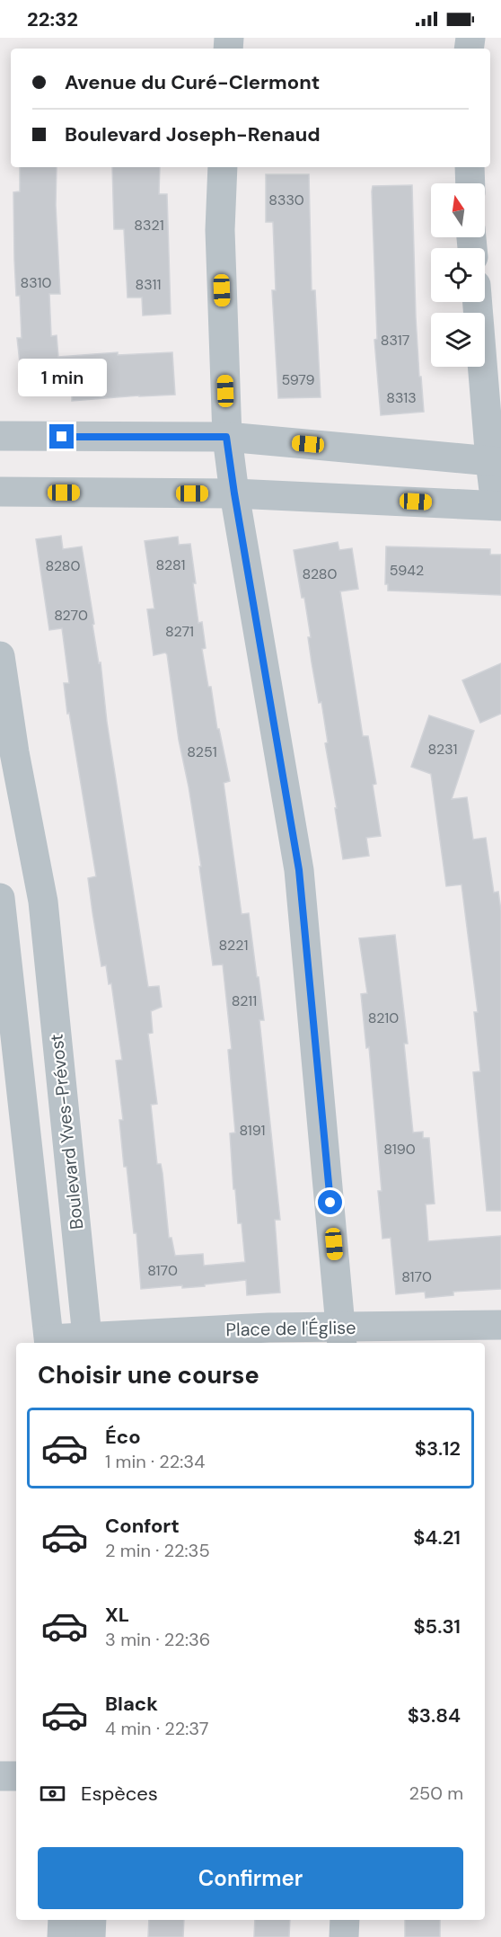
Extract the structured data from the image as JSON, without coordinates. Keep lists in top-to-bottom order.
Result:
{
  "streets": {
    "street": ["Boulevard Yves-Prévost", "Place de l'Église"]
  },
  "crossings": [
    ["Boulevard Yves-Prévost", "Place de l'Église"]
  ],
  "house_numbers": [
    "8330",
    "8321",
    "8310",
    "8311",
    "8317",
    "5979",
    "8313",
    "8281",
    "8280",
    "5942",
    "8280",
    "8270",
    "8271",
    "8231",
    "8251",
    "8221",
    "8211",
    "8210",
    "8191",
    "8190",
    "8170",
    "8170"
  ],
  "north": "top",
  "page": {
    "status": "22:32",
    "banner": ["Avenue du Curé-Clermont", "Boulevard Joseph-Renaud"],
    "bubble": "1 min",
    "heading": "Choisir une course",
    "list": [
      {
        "name": "Éco",
        "note": "1 min · 22:34",
        "value": "$3.12"
      },
      {
        "name": "Confort",
        "note": "2 min · 22:35",
        "value": "$4.21"
      },
      {
        "name": "XL",
        "note": "3 min · 22:36",
        "value": "$5.31"
      },
      {
        "name": "Black",
        "note": "4 min · 22:37",
        "value": "$3.84"
      }
    ],
    "pay": ["Espèces", "250 m"],
    "buttons": "Confirmer"
  }
}
